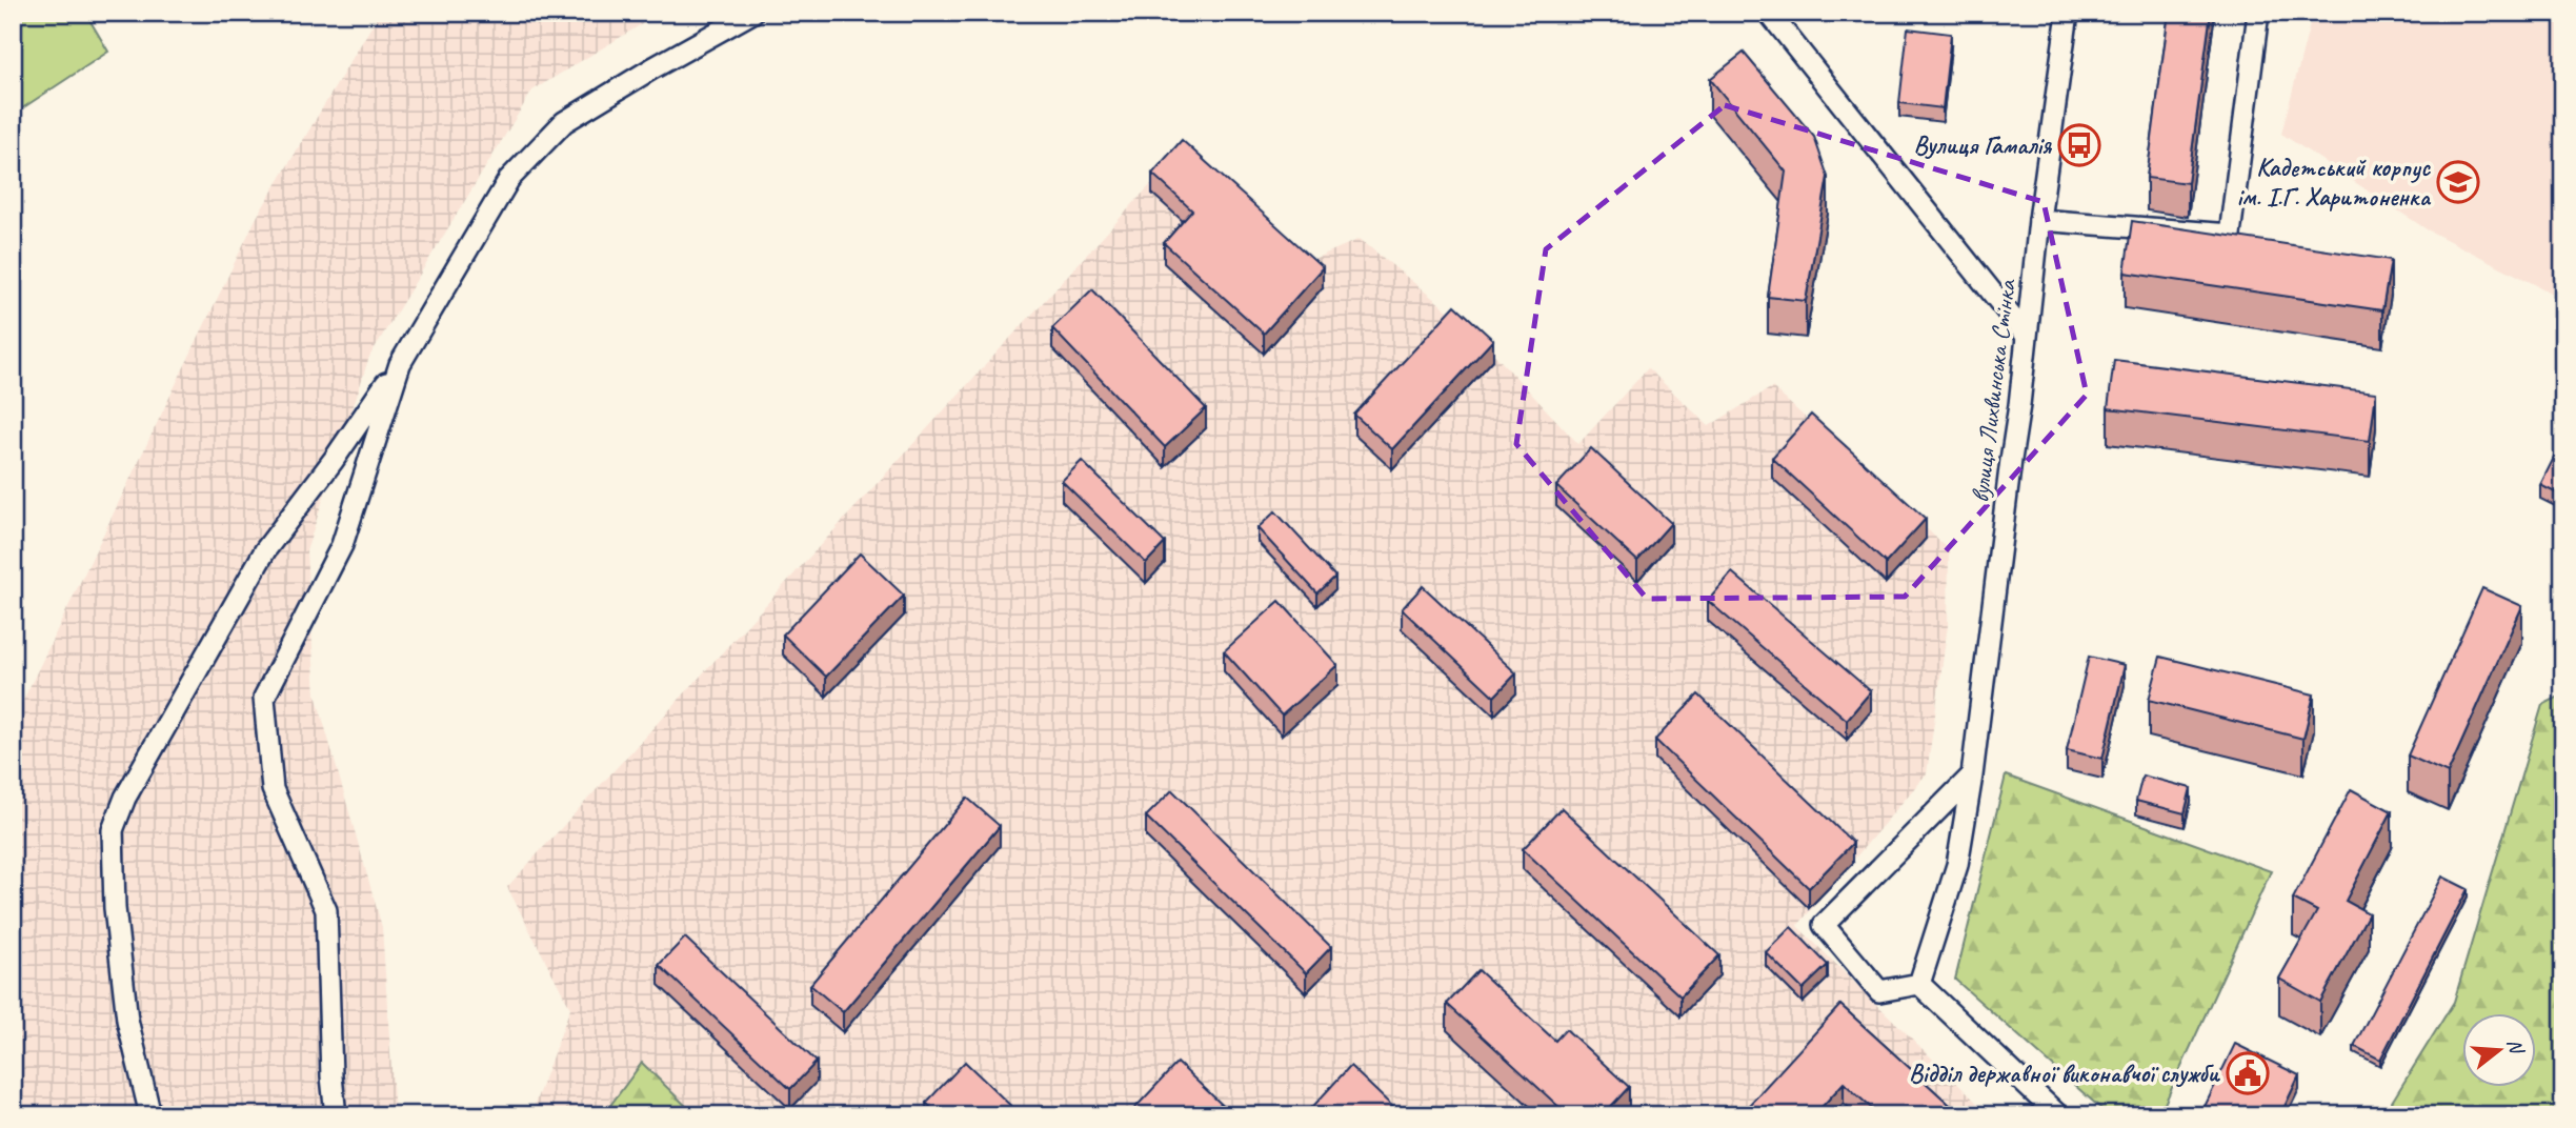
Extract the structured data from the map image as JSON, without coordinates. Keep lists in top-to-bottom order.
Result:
{
  "streets": {
    "street": ["вулиця Лихвинська Стінка"]
  },
  "places": {
    "bus stop": ["Вулиця Гамалія"],
    "school or university": ["Кадетський корпус ім. І.Г. Харитоненка"],
    "public building": ["Відділ державної виконавчої служби"]
  },
  "north": "right"
}
